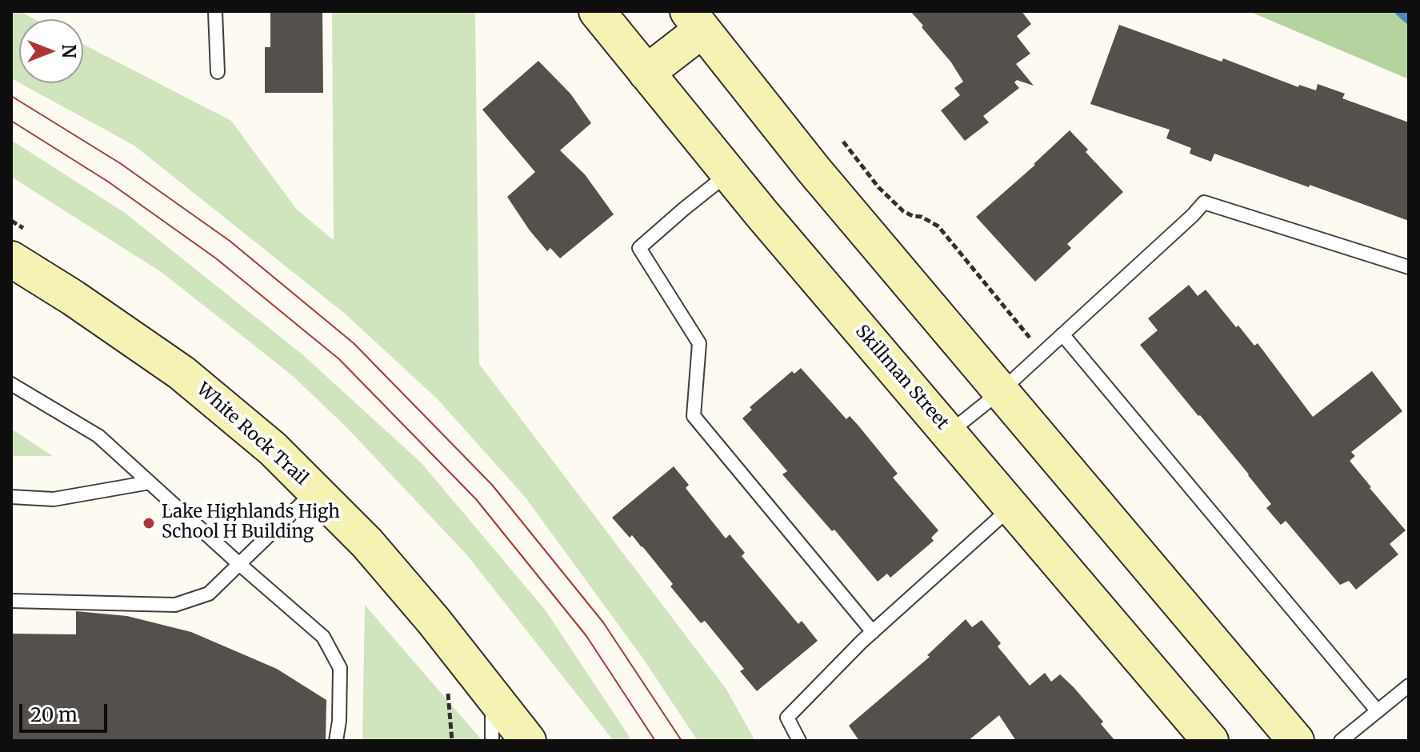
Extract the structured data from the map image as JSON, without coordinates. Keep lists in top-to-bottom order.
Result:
{
  "streets": {
    "main road": ["Skillman Street", "White Rock Trail"]
  },
  "places": ["Lake Highlands High School H Building"],
  "scale_bar": "20 m",
  "north": "right"
}
